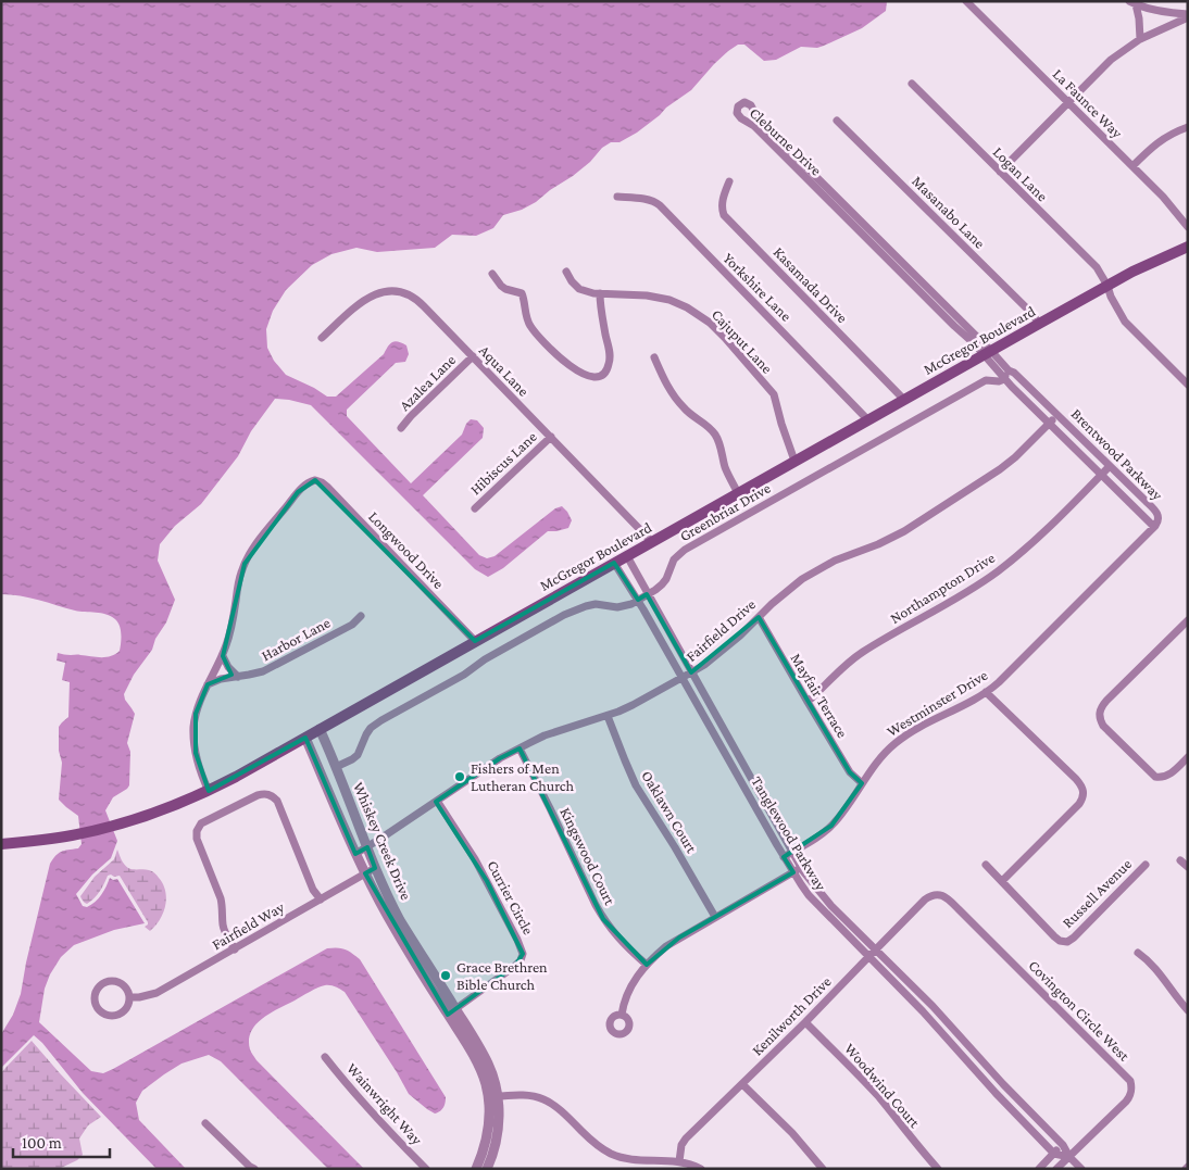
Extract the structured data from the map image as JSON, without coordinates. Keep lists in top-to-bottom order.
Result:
{
  "streets": {
    "main road": ["McGregor Boulevard"],
    "street": [
      "La Faunce Way",
      "Cleburne Drive",
      "Logan Lane",
      "Masanabo Lane",
      "Kasamada Drive",
      "Yorkshire Lane",
      "Cajuput Lane",
      "Aqua Lane",
      "Azalea Lane",
      "Brentwood Parkway",
      "Hibiscus Lane",
      "Greenbriar Drive",
      "Longwood Drive",
      "Northampton Drive",
      "Fairfield Drive",
      "Harbor Lane",
      "Mayfair Terrace",
      "Westminster Drive",
      "Oaklawn Court",
      "Tanglewood Parkway",
      "Whiskey Creek Drive",
      "Kingswood Court",
      "Russell Avenue",
      "Currier Circle",
      "Fairfield Way",
      "Covington Circle West",
      "Kenilworth Drive",
      "Woodwind Court",
      "Wainwright Way"
    ]
  },
  "crossings": [
    ["Cleburne Drive", "McGregor Boulevard"],
    ["Cleburne Drive", "Brentwood Parkway"],
    ["Logan Lane", "McGregor Boulevard"],
    ["Masanabo Lane", "McGregor Boulevard"],
    ["Kasamada Drive", "McGregor Boulevard"],
    ["Yorkshire Lane", "McGregor Boulevard"],
    ["McGregor Boulevard", "Cajuput Lane"],
    ["McGregor Boulevard", "Aqua Lane"],
    ["McGregor Boulevard", "Brentwood Parkway"],
    ["McGregor Boulevard", "Longwood Drive"],
    ["McGregor Boulevard", "Tanglewood Parkway"],
    ["McGregor Boulevard", "Whiskey Creek Drive"],
    ["Aqua Lane", "Azalea Lane"],
    ["Aqua Lane", "Hibiscus Lane"],
    ["Brentwood Parkway", "Greenbriar Drive"],
    ["Brentwood Parkway", "Northampton Drive"],
    ["Brentwood Parkway", "Fairfield Drive"],
    ["Brentwood Parkway", "Westminster Drive"],
    ["Greenbriar Drive", "Tanglewood Parkway"],
    ["Greenbriar Drive", "Whiskey Creek Drive"],
    ["Northampton Drive", "Mayfair Terrace"],
    ["Fairfield Drive", "Mayfair Terrace"],
    ["Fairfield Drive", "Oaklawn Court"],
    ["Fairfield Drive", "Tanglewood Parkway"],
    ["Fairfield Drive", "Whiskey Creek Drive"],
    ["Fairfield Drive", "Kingswood Court"],
    ["Fairfield Drive", "Currier Circle"],
    ["Mayfair Terrace", "Westminster Drive"],
    ["Westminster Drive", "Tanglewood Parkway"],
    ["Tanglewood Parkway", "Covington Circle West"],
    ["Tanglewood Parkway", "Kenilworth Drive"],
    ["Whiskey Creek Drive", "Currier Circle"],
    ["Whiskey Creek Drive", "Fairfield Way"],
    ["Covington Circle West", "Kenilworth Drive"],
    ["Kenilworth Drive", "Woodwind Court"]
  ],
  "places": ["Fishers of Men Lutheran Church", "Grace Brethren Bible Church"],
  "scale_bar": "100 m"
}
